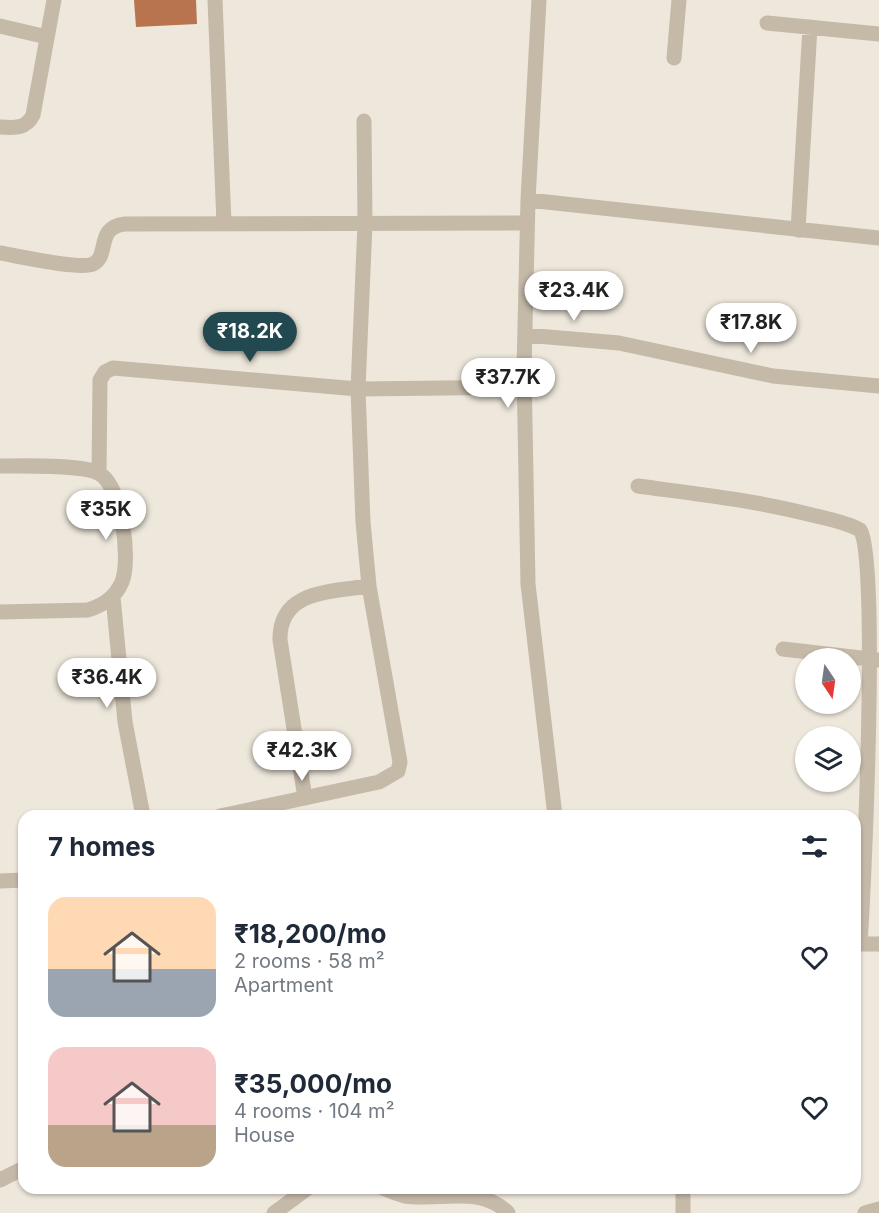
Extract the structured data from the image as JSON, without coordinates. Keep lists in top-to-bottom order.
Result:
{
  "north": "bottom",
  "page": {
    "price": [
      "₹23.4K",
      "₹17.8K",
      "₹18.2K",
      "₹37.7K",
      "₹35K",
      "₹36.4K",
      "₹42.3K"
    ],
    "heading": "7 homes",
    "list": [
      {
        "name": "₹18,200/mo",
        "note": "2 rooms · 58 m² · Apartment"
      },
      {
        "name": "₹35,000/mo",
        "note": "4 rooms · 104 m² · House"
      }
    ]
  }
}
